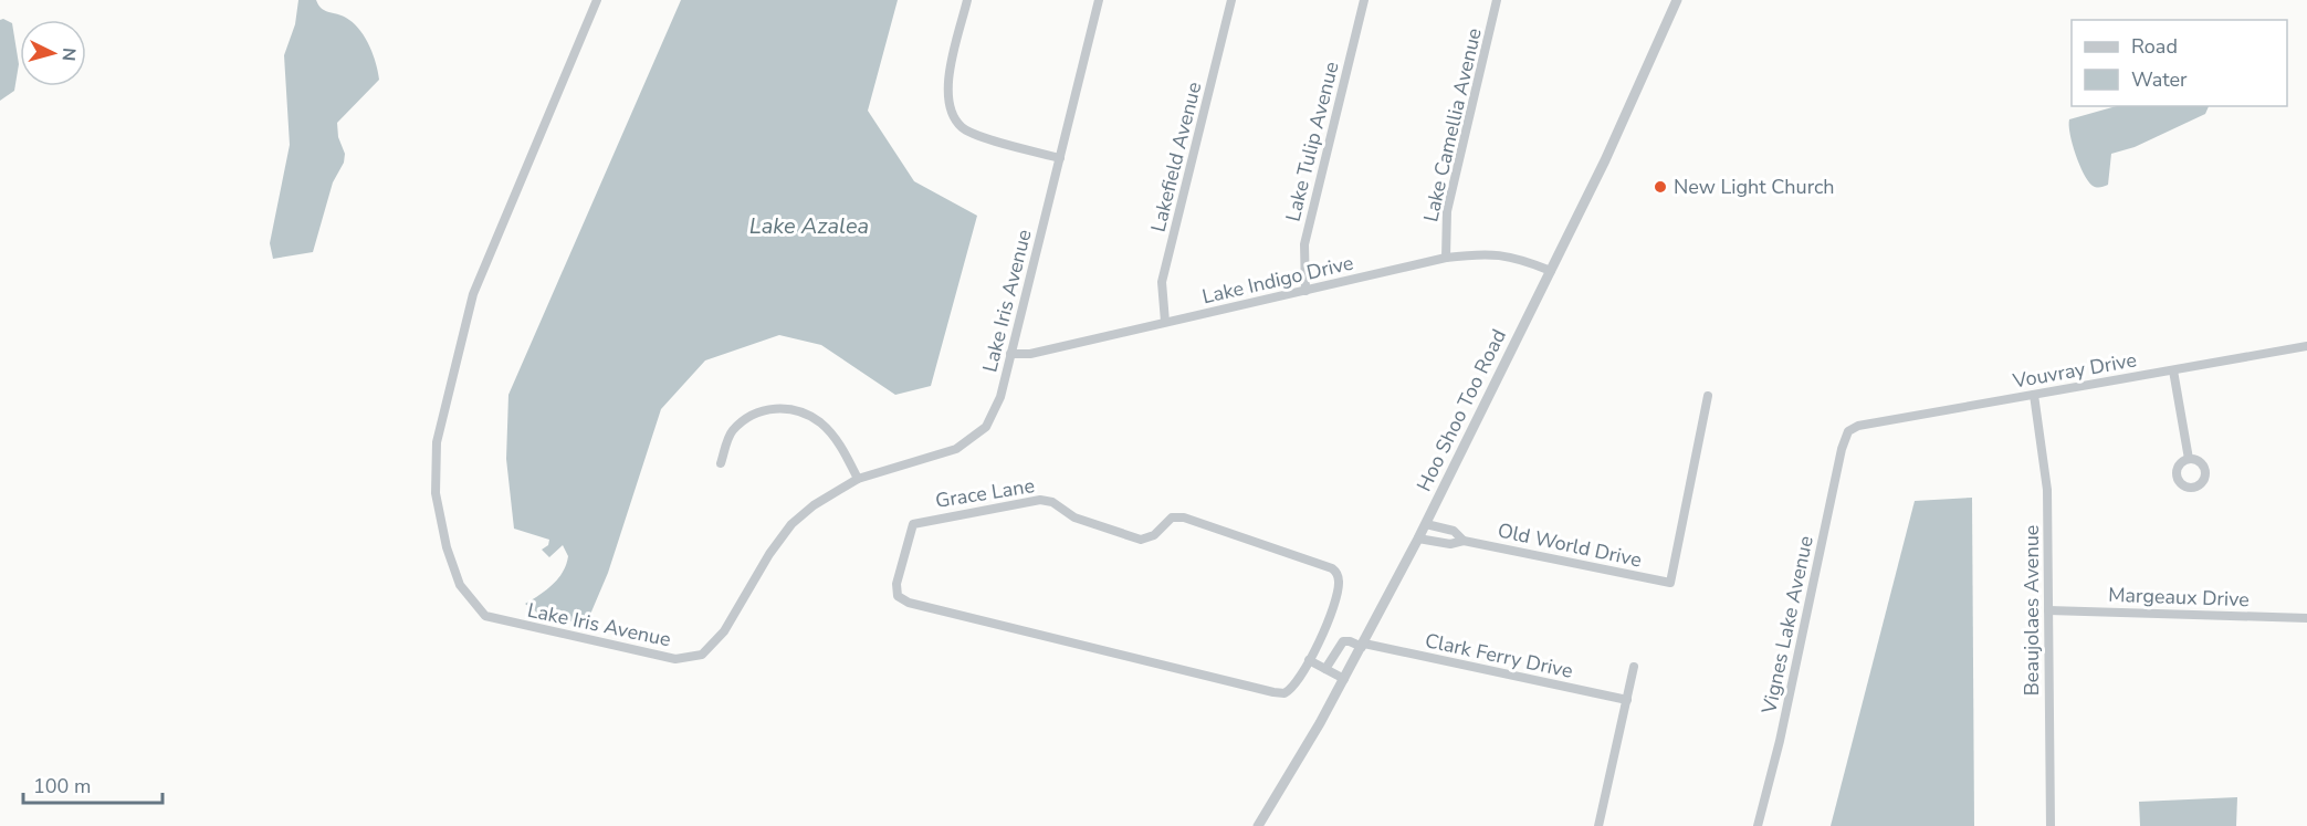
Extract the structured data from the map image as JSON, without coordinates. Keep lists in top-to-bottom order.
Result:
{
  "streets": {
    "street": [
      "Lake Camellia Avenue",
      "Lake Tulip Avenue",
      "Lakefield Avenue",
      "Lake Indigo Drive",
      "Lake Iris Avenue",
      "Vouvray Drive",
      "Hoo Shoo Too Road",
      "Grace Lane",
      "Old World Drive",
      "Margeaux Drive",
      "Beaujolaes Avenue",
      "Vignes Lake Avenue",
      "Clark Ferry Drive"
    ]
  },
  "crossings": [
    ["Lake Camellia Avenue", "Lake Indigo Drive"],
    ["Lake Tulip Avenue", "Lake Indigo Drive"],
    ["Lakefield Avenue", "Lake Indigo Drive"],
    ["Lake Indigo Drive", "Lake Iris Avenue"],
    ["Lake Indigo Drive", "Hoo Shoo Too Road"],
    ["Vouvray Drive", "Beaujolaes Avenue"],
    ["Vouvray Drive", "Vignes Lake Avenue"],
    ["Hoo Shoo Too Road", "Old World Drive"],
    ["Hoo Shoo Too Road", "Clark Ferry Drive"],
    ["Margeaux Drive", "Beaujolaes Avenue"]
  ],
  "water": ["Lake Azalea"],
  "places": ["New Light Church"],
  "legend": ["Road", "Water"],
  "scale_bar": "100 m",
  "north": "right"
}
